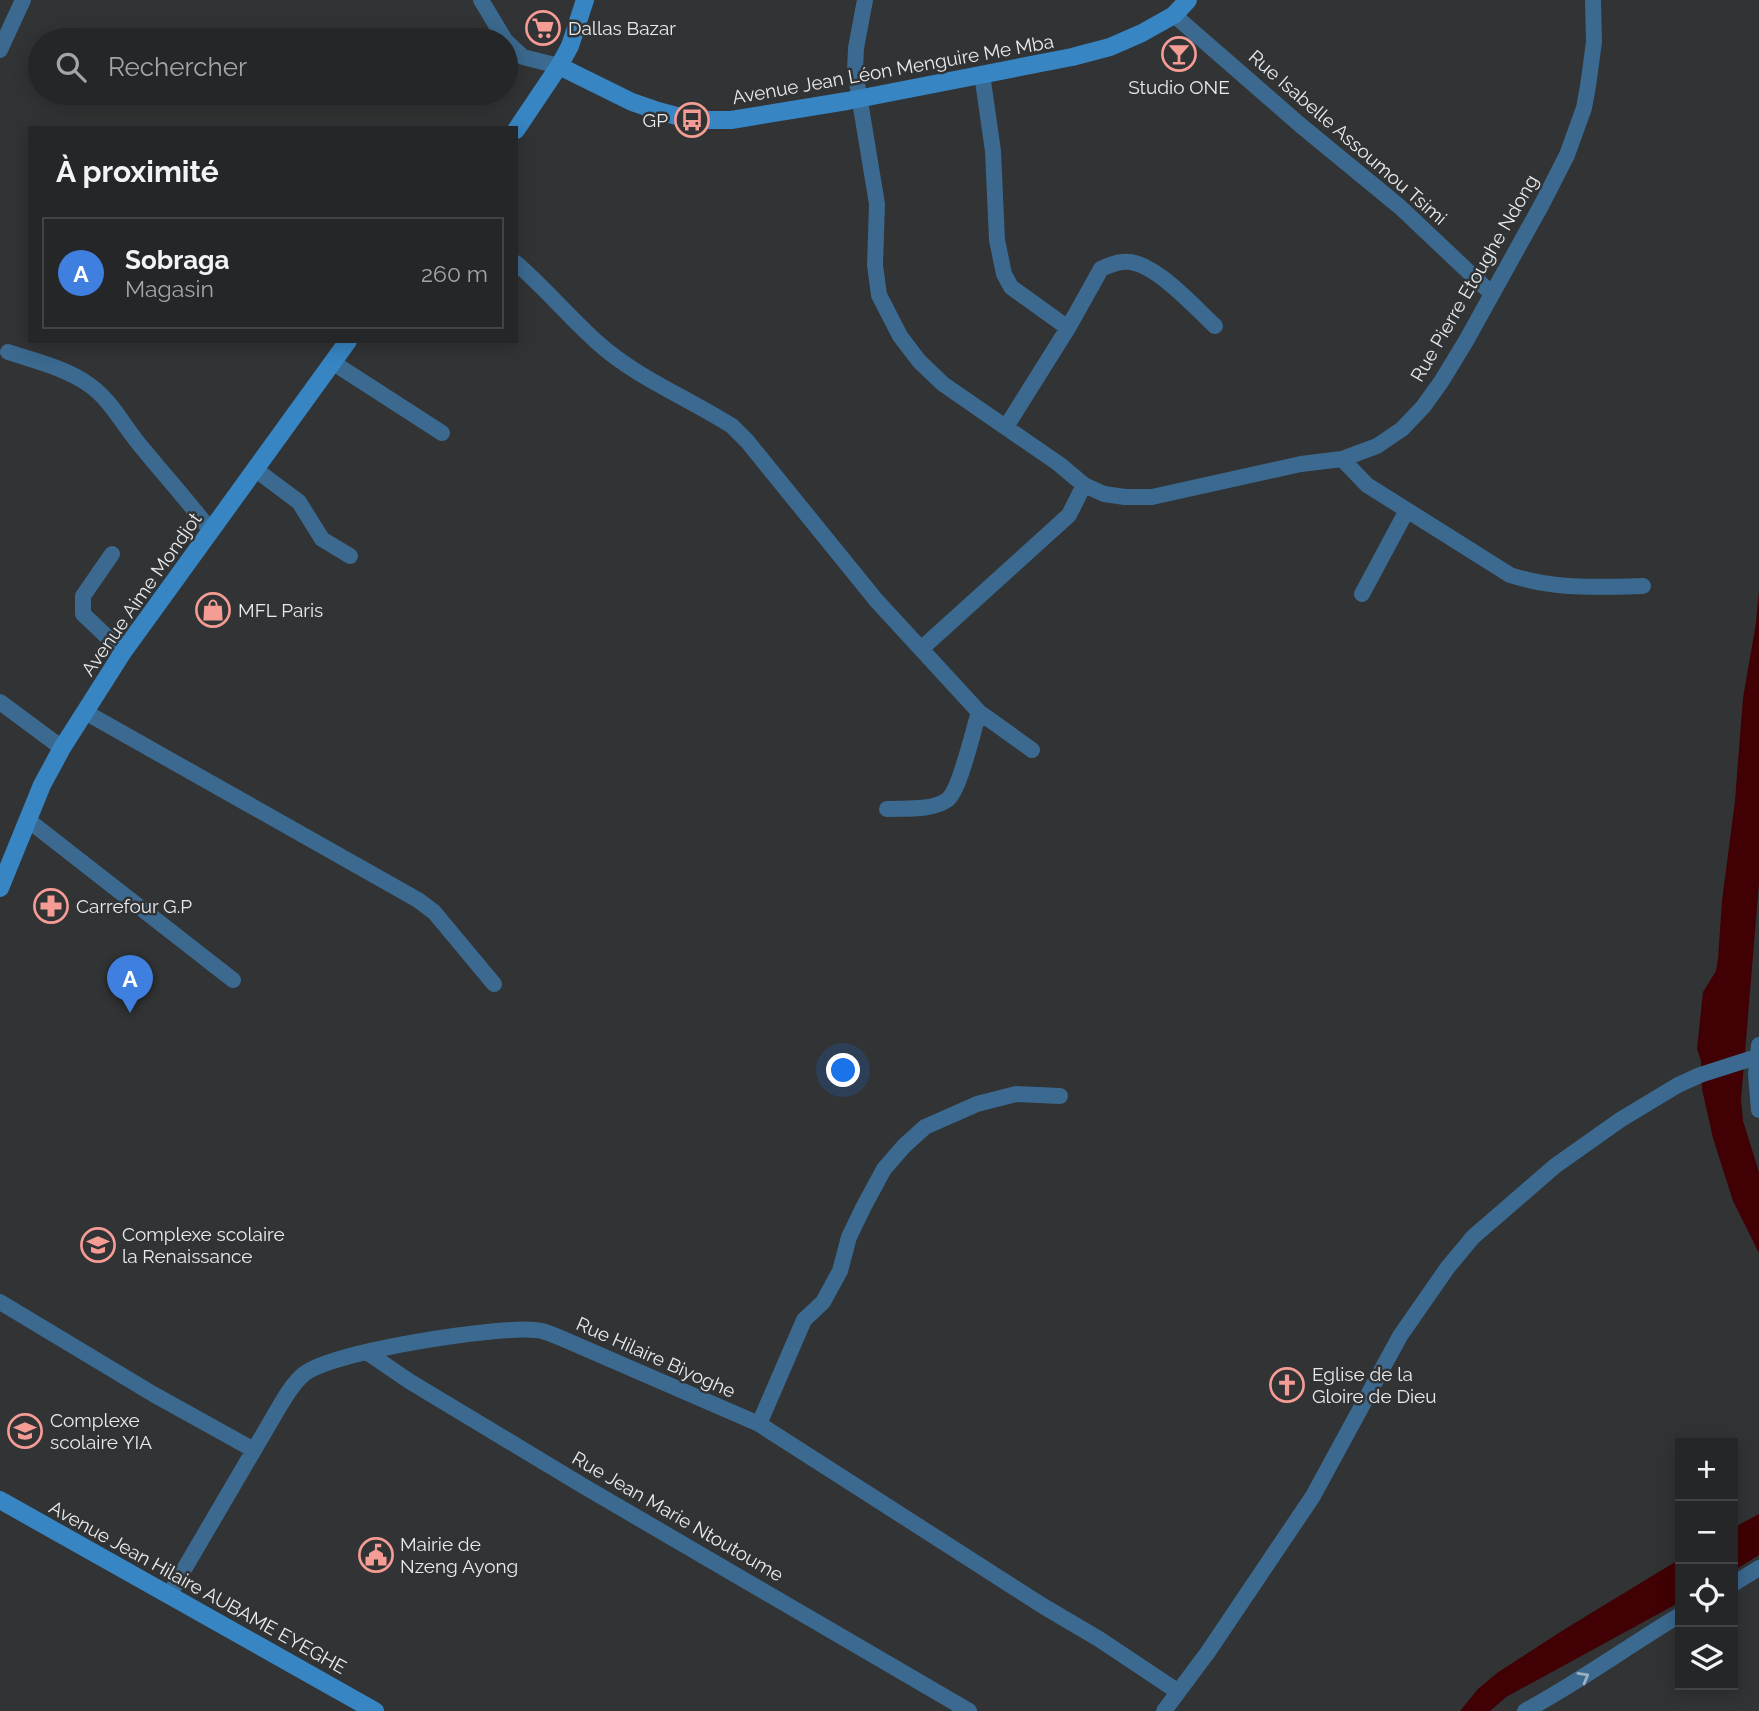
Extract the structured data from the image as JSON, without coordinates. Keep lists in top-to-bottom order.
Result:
{
  "streets": {
    "main road": ["Avenue Jean Léon Menguire Me Mba", "Avenue Aime Mondjot", "Avenue Jean Hilaire AUBAME EYEGHE"],
    "street": [
      "Rue Isabelle Assoumou Tsimi",
      "Rue Pierre Etoughe Ndong",
      "Rue Hilaire Biyoghe",
      "Rue Jean Marie Ntoutoume"
    ]
  },
  "crossings": [
    ["Avenue Jean Léon Menguire Me Mba", "Rue Isabelle Assoumou Tsimi"],
    ["Avenue Jean Léon Menguire Me Mba", "Rue Pierre Etoughe Ndong"],
    ["Rue Isabelle Assoumou Tsimi", "Rue Pierre Etoughe Ndong"],
    ["Rue Hilaire Biyoghe", "Rue Jean Marie Ntoutoume"],
    ["Rue Hilaire Biyoghe", "Avenue Jean Hilaire AUBAME EYEGHE"]
  ],
  "places": {
    "supermarket": ["Dallas Bazar"],
    "bar": ["Studio ONE"],
    "bus stop": ["GP"],
    "shop": ["MFL Paris"],
    "pharmacy": ["Carrefour G.P"],
    "school or university": ["Complexe scolaire la Renaissance", "Complexe scolaire YIA"],
    "church": ["Eglise de la Gloire de Dieu"],
    "public building": ["Mairie de Nzeng Ayong"]
  },
  "page": {
    "search": "Rechercher",
    "heading": "À proximité",
    "list": [
      {
        "mark": "A",
        "name": "Sobraga",
        "note": "Magasin",
        "value": "260 m"
      }
    ],
    "pins": "A",
    "map_buttons": ["+", "−"]
  }
}
